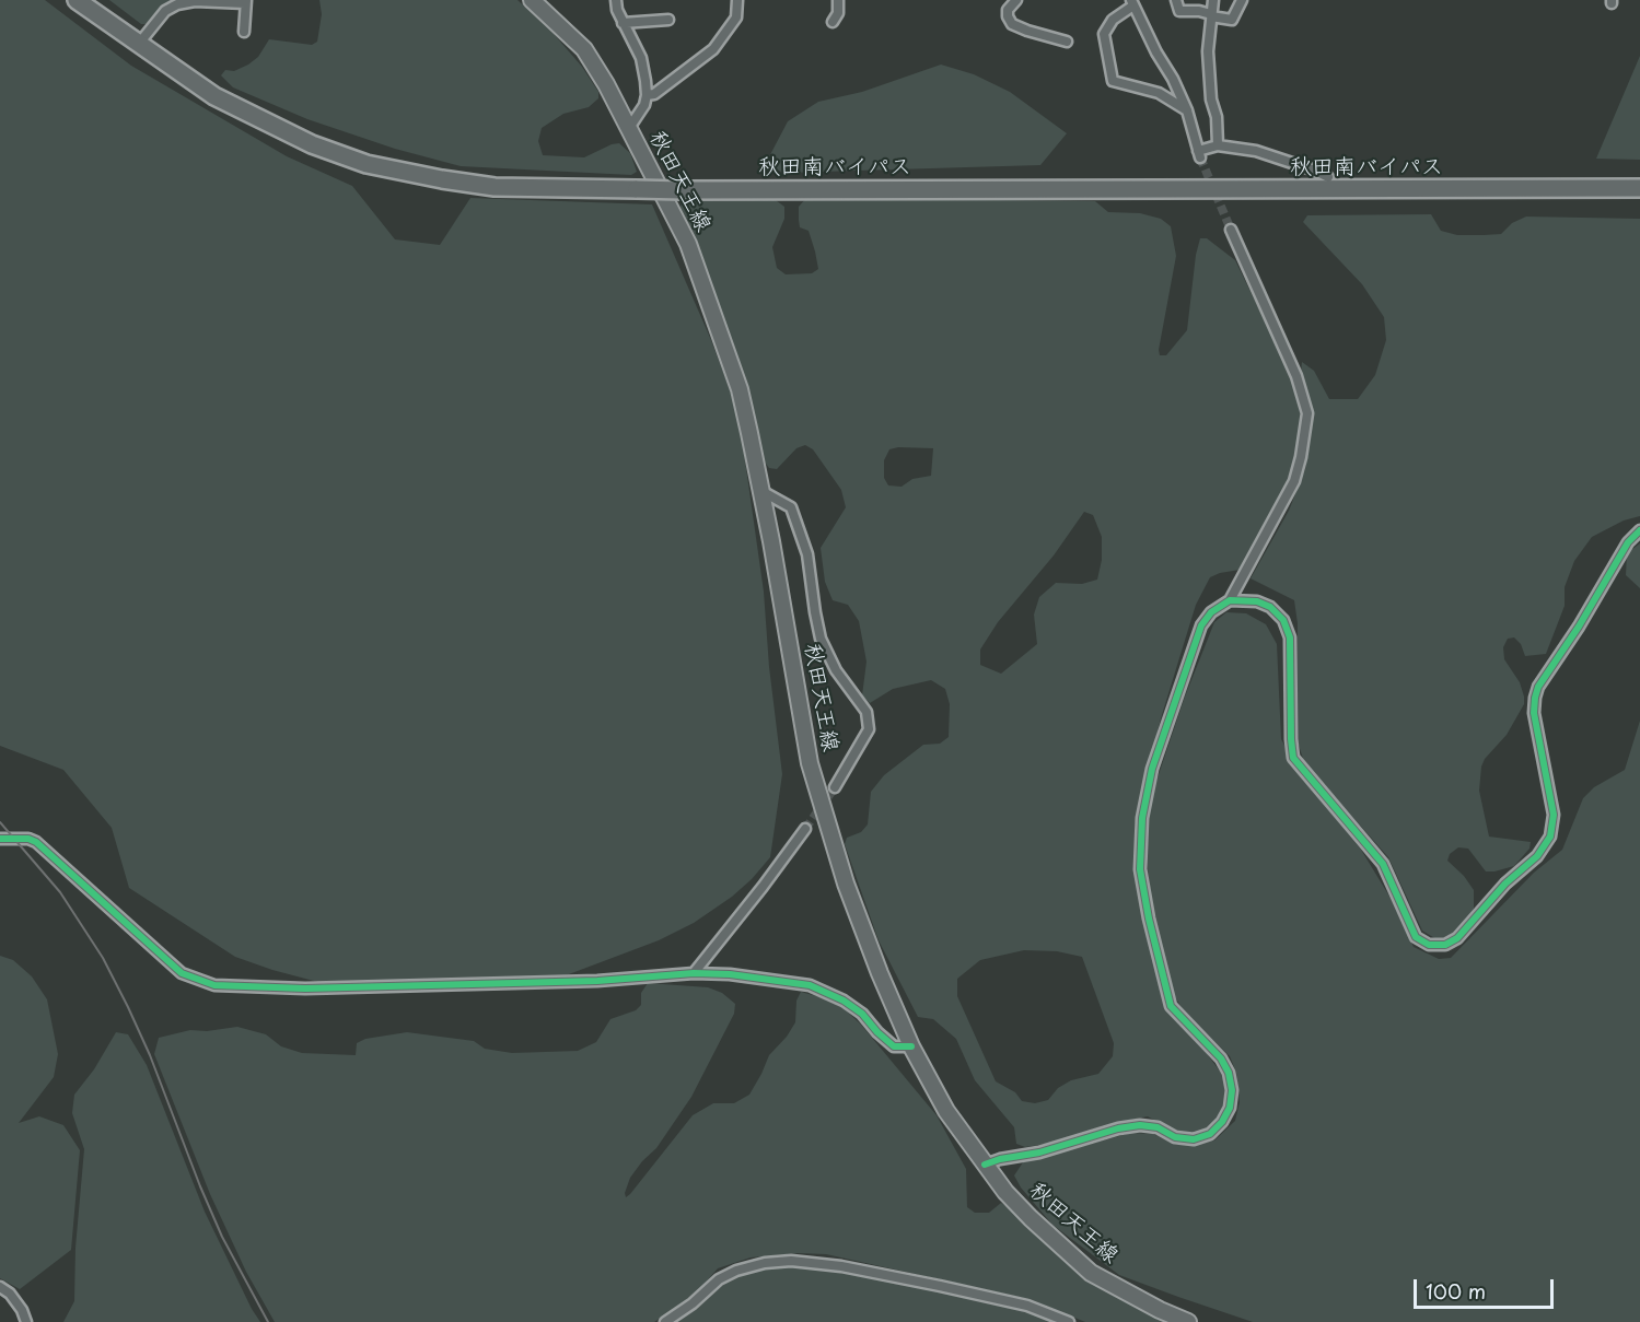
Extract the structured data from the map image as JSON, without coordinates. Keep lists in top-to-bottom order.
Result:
{
  "streets": {
    "highway": ["秋田南バイパス"],
    "main road": ["秋田天王線"]
  },
  "scale_bar": "100 m"
}
